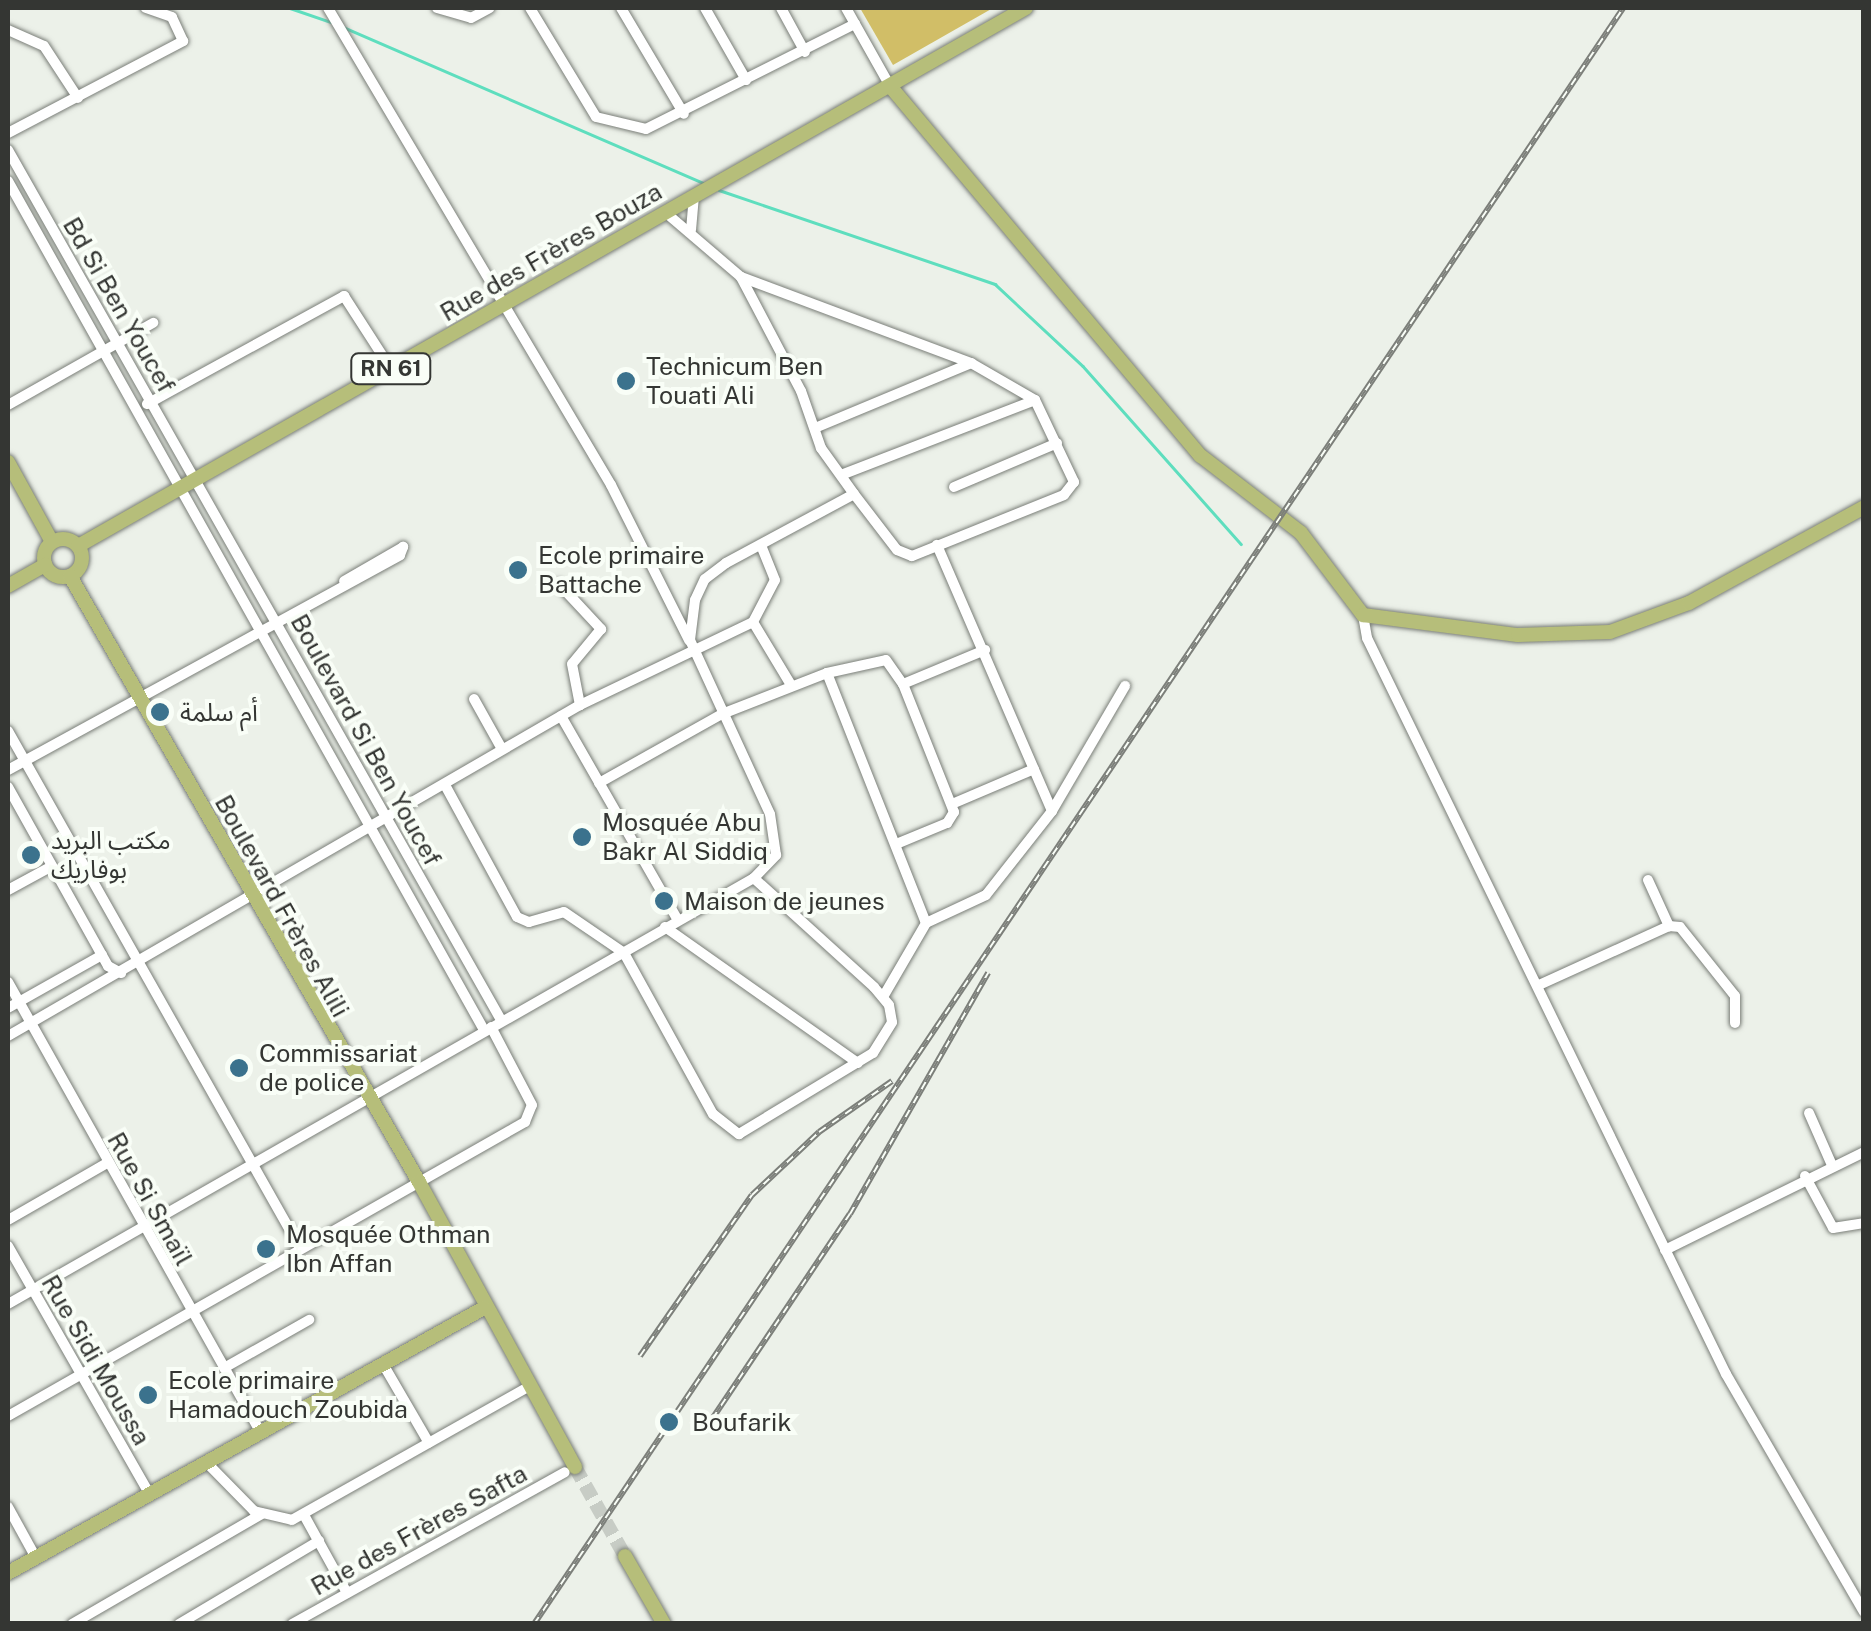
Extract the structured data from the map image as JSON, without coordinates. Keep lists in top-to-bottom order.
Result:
{
  "streets": {
    "main road": ["Rue des Frères Bouza", "RN 61", "Boulevard Frères Alili"],
    "street": [
      "Bd Si Ben Youcef",
      "Boulevard Si Ben Youcef",
      "Rue Si Smaïl",
      "Rue Sidi Moussa",
      "Rue des Frères Safta"
    ]
  },
  "crossings": [
    ["Rue des Frères Bouza", "Bd Si Ben Youcef"],
    ["Rue des Frères Bouza", "RN 61"],
    ["Rue des Frères Bouza", "Boulevard Si Ben Youcef"],
    ["Rue des Frères Bouza", "Boulevard Frères Alili"],
    ["Bd Si Ben Youcef", "Boulevard Si Ben Youcef"],
    ["Boulevard Frères Alili", "Rue des Frères Safta"]
  ],
  "places": [
    "Technicum Ben Touati Ali",
    "Ecole primaire Battache",
    "أم سلمة",
    "Mosquée Abu Bakr Al Siddiq",
    "مكتب البريد بوفاريك",
    "Maison de jeunes",
    "Commissariat de police",
    "Mosquée Othman Ibn Affan",
    "Ecole primaire Hamadouch Zoubida",
    "Boufarik"
  ]
}
